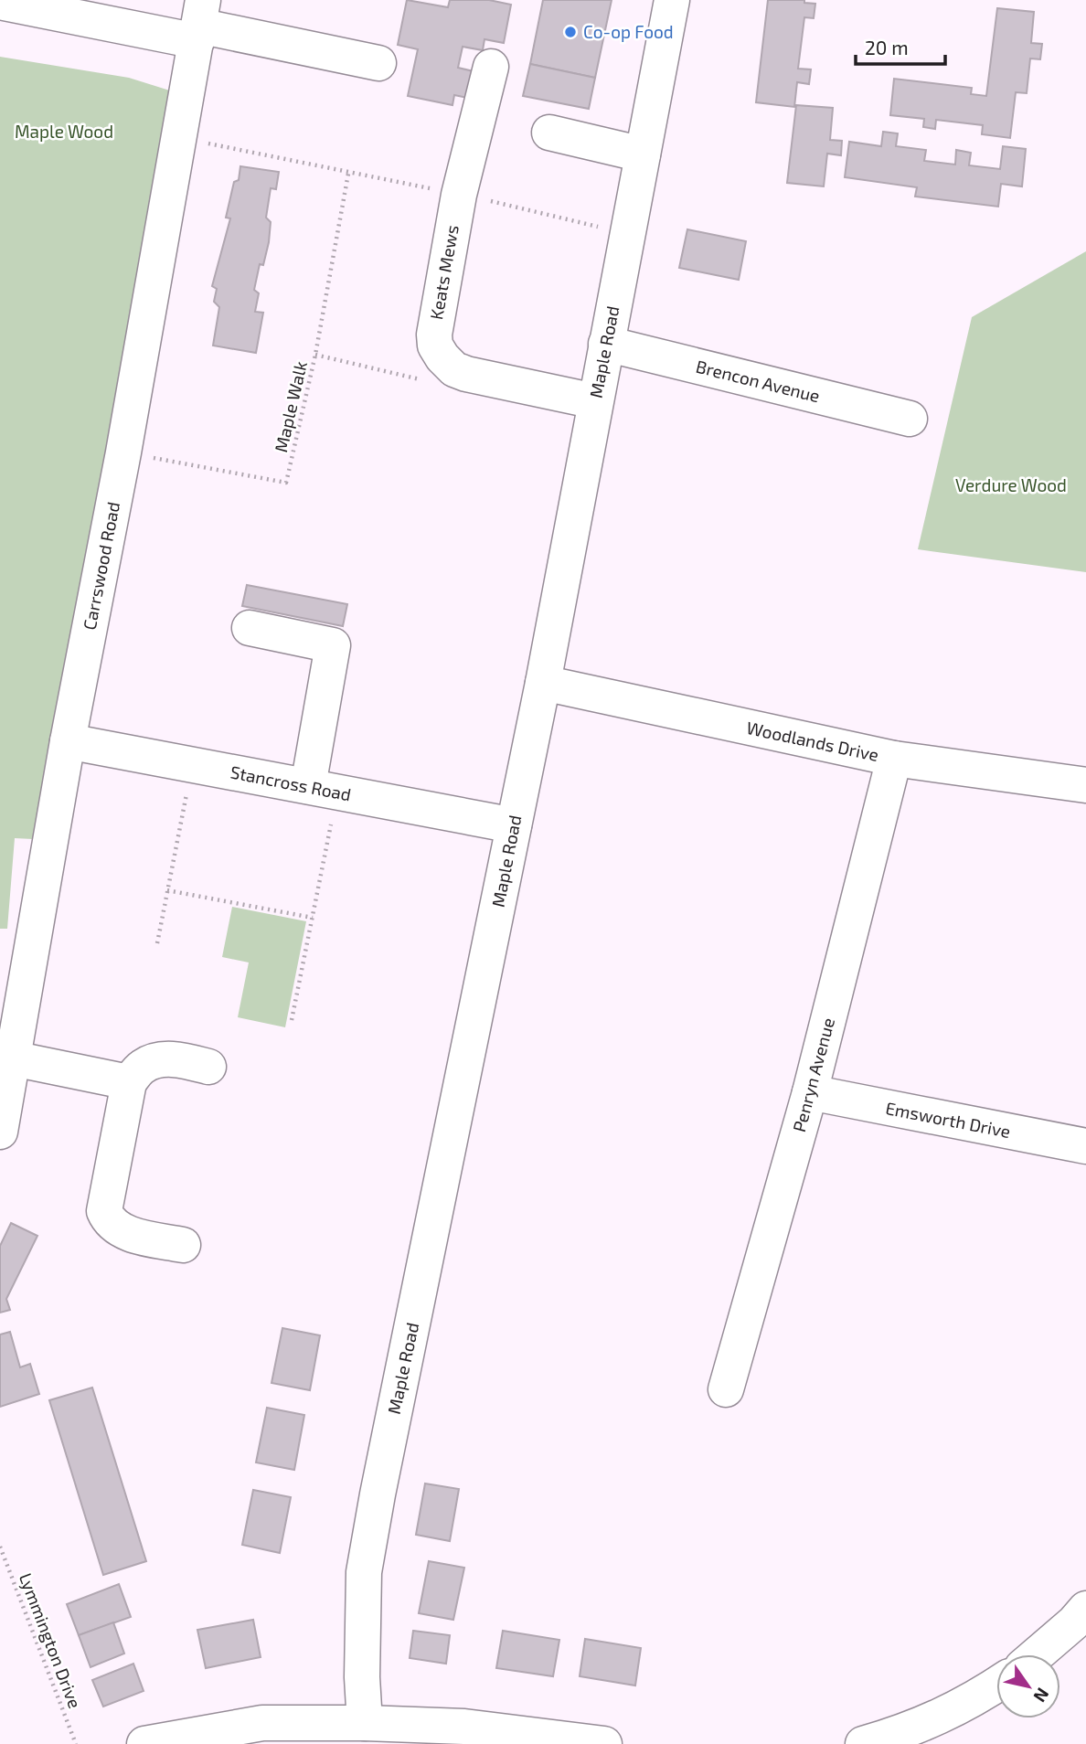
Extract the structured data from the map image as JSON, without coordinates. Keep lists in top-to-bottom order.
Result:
{
  "streets": {
    "street": [
      "Keats Mews",
      "Maple Road",
      "Brencon Avenue",
      "Carrswood Road",
      "Woodlands Drive",
      "Stancross Road",
      "Penryn Avenue",
      "Emsworth Drive"
    ],
    "path": ["Maple Walk", "Lymmington Drive"]
  },
  "crossings": [
    ["Maple Road", "Brencon Avenue"],
    ["Maple Road", "Woodlands Drive"],
    ["Maple Road", "Stancross Road"],
    ["Maple Walk", "Carrswood Road"],
    ["Carrswood Road", "Stancross Road"],
    ["Woodlands Drive", "Penryn Avenue"],
    ["Penryn Avenue", "Emsworth Drive"]
  ],
  "parks": ["Maple Wood", "Verdure Wood"],
  "places": ["Co-op Food"],
  "scale_bar": "20 m",
  "north": "bottom right"
}
